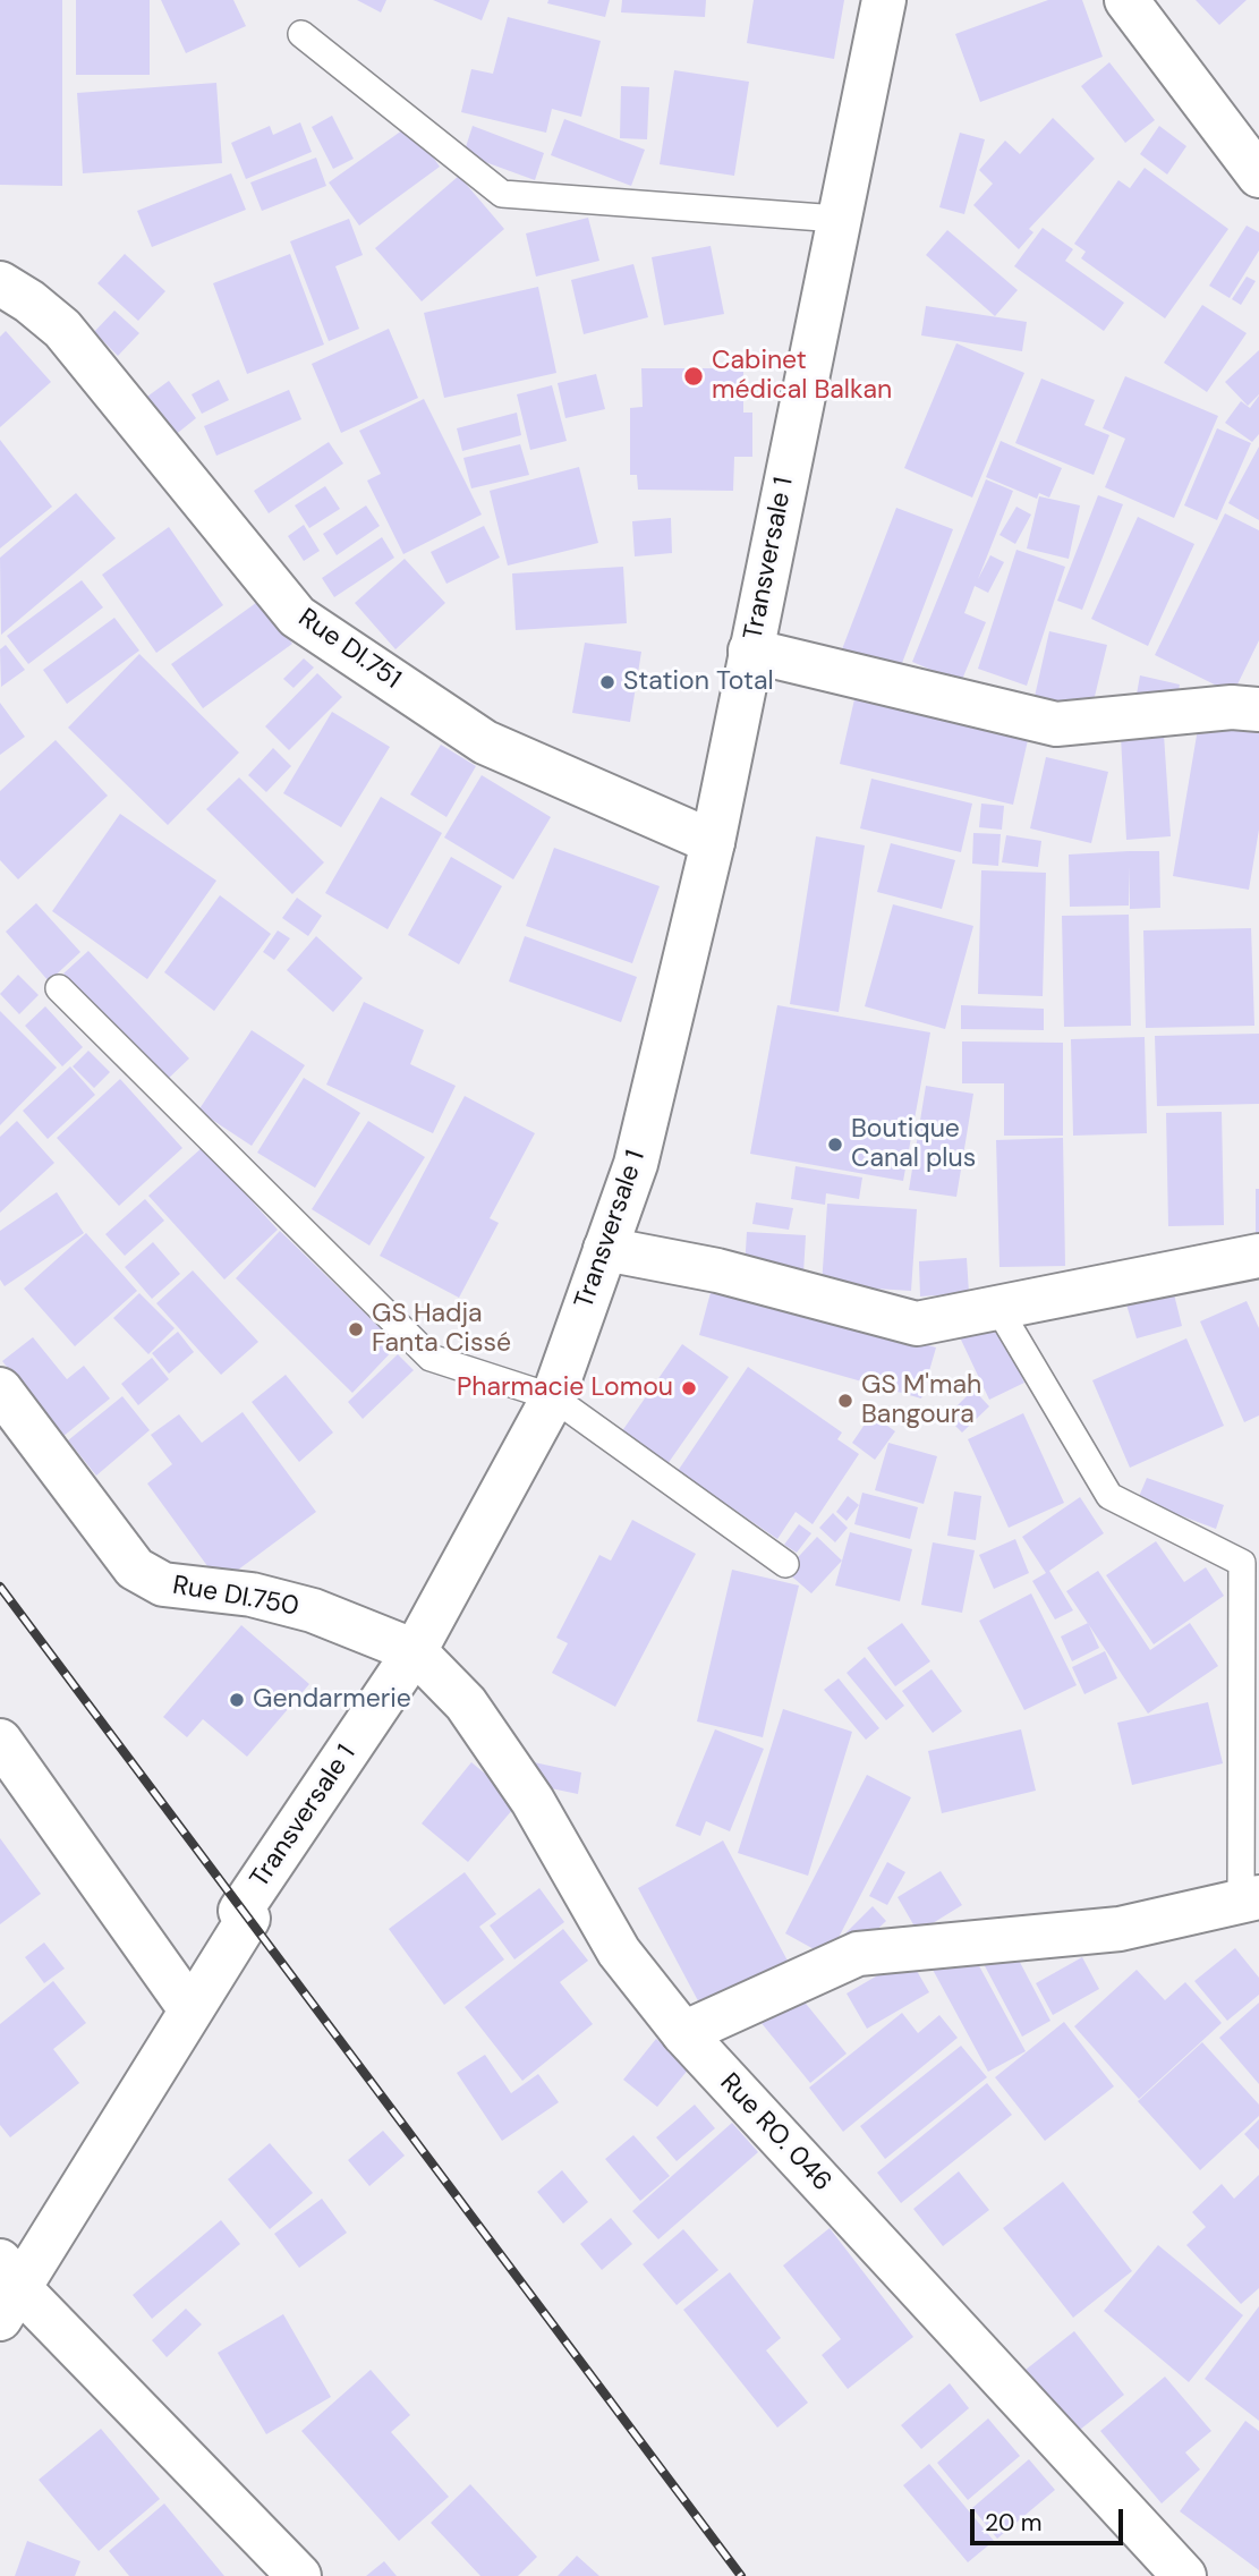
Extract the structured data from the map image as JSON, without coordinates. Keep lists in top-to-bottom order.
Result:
{
  "streets": {
    "street": [
      "Transversale 1",
      "Rue DI.751",
      "Rue DI.750",
      "Rue RO. 046"
    ]
  },
  "crossings": [
    ["Transversale 1", "Rue DI.751"],
    ["Transversale 1", "Rue DI.750"],
    ["Transversale 1", "Rue RO. 046"],
    ["Rue DI.750", "Rue RO. 046"]
  ],
  "places": [
    "Cabinet médical Balkan",
    "Station Total",
    "Boutique Canal plus",
    "GS Hadja Fanta Cissé",
    "Pharmacie Lomou",
    "GS M'mah Bangoura",
    "Gendarmerie"
  ],
  "scale_bar": "20 m"
}
